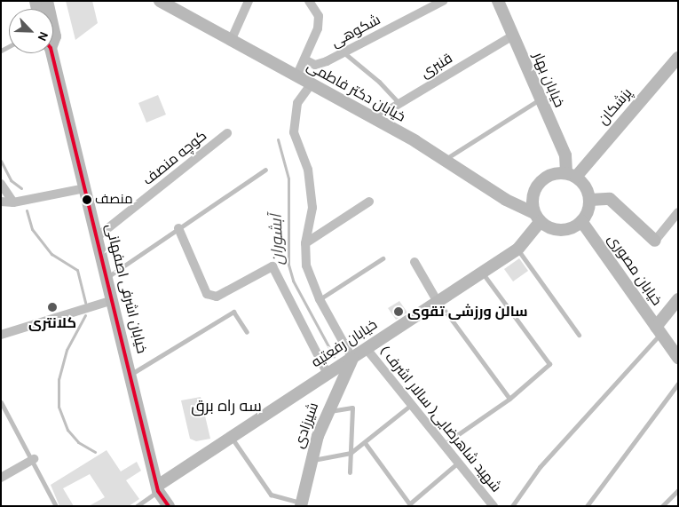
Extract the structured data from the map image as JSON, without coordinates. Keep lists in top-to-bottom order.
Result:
{
  "streets": {
    "main road": [
      "خیابان بهار",
      "خیابان دکتر فاطمی",
      "پزشکان",
      "خیابان مصوری",
      "خیابان اشرفی اصفهانی",
      "خیابان رفعتیه",
      "شیرزادی"
    ],
    "street": [
      "شکوهی",
      "قنبری",
      "کوچه منصف",
      "شهید شاهرضایی( سالار اشرف )"
    ]
  },
  "crossings": [
    ["قنبری", "خیابان بهار"],
    ["قنبری", "خیابان دکتر فاطمی"],
    ["خیابان بهار", "خیابان دکتر فاطمی"],
    ["خیابان بهار", "پزشکان"],
    ["خیابان بهار", "خیابان مصوری"],
    ["خیابان بهار", "خیابان رفعتیه"],
    ["خیابان دکتر فاطمی", "پزشکان"],
    ["خیابان دکتر فاطمی", "خیابان مصوری"],
    ["خیابان دکتر فاطمی", "خیابان رفعتیه"],
    ["پزشکان", "خیابان مصوری"],
    ["پزشکان", "خیابان رفعتیه"],
    ["کوچه منصف", "خیابان اشرفی اصفهانی"],
    ["خیابان مصوری", "خیابان رفعتیه"],
    ["خیابان اشرفی اصفهانی", "خیابان رفعتیه"],
    ["خیابان رفعتیه", "شهید شاهرضایی( سالار اشرف )"],
    ["خیابان رفعتیه", "شیرزادی"]
  ],
  "districts": ["سه راه برق"],
  "water": ["آبشوران"],
  "places": ["منصف", "کلانتری", "سالن ورزشی تقوی"],
  "north": "bottom right"
}
